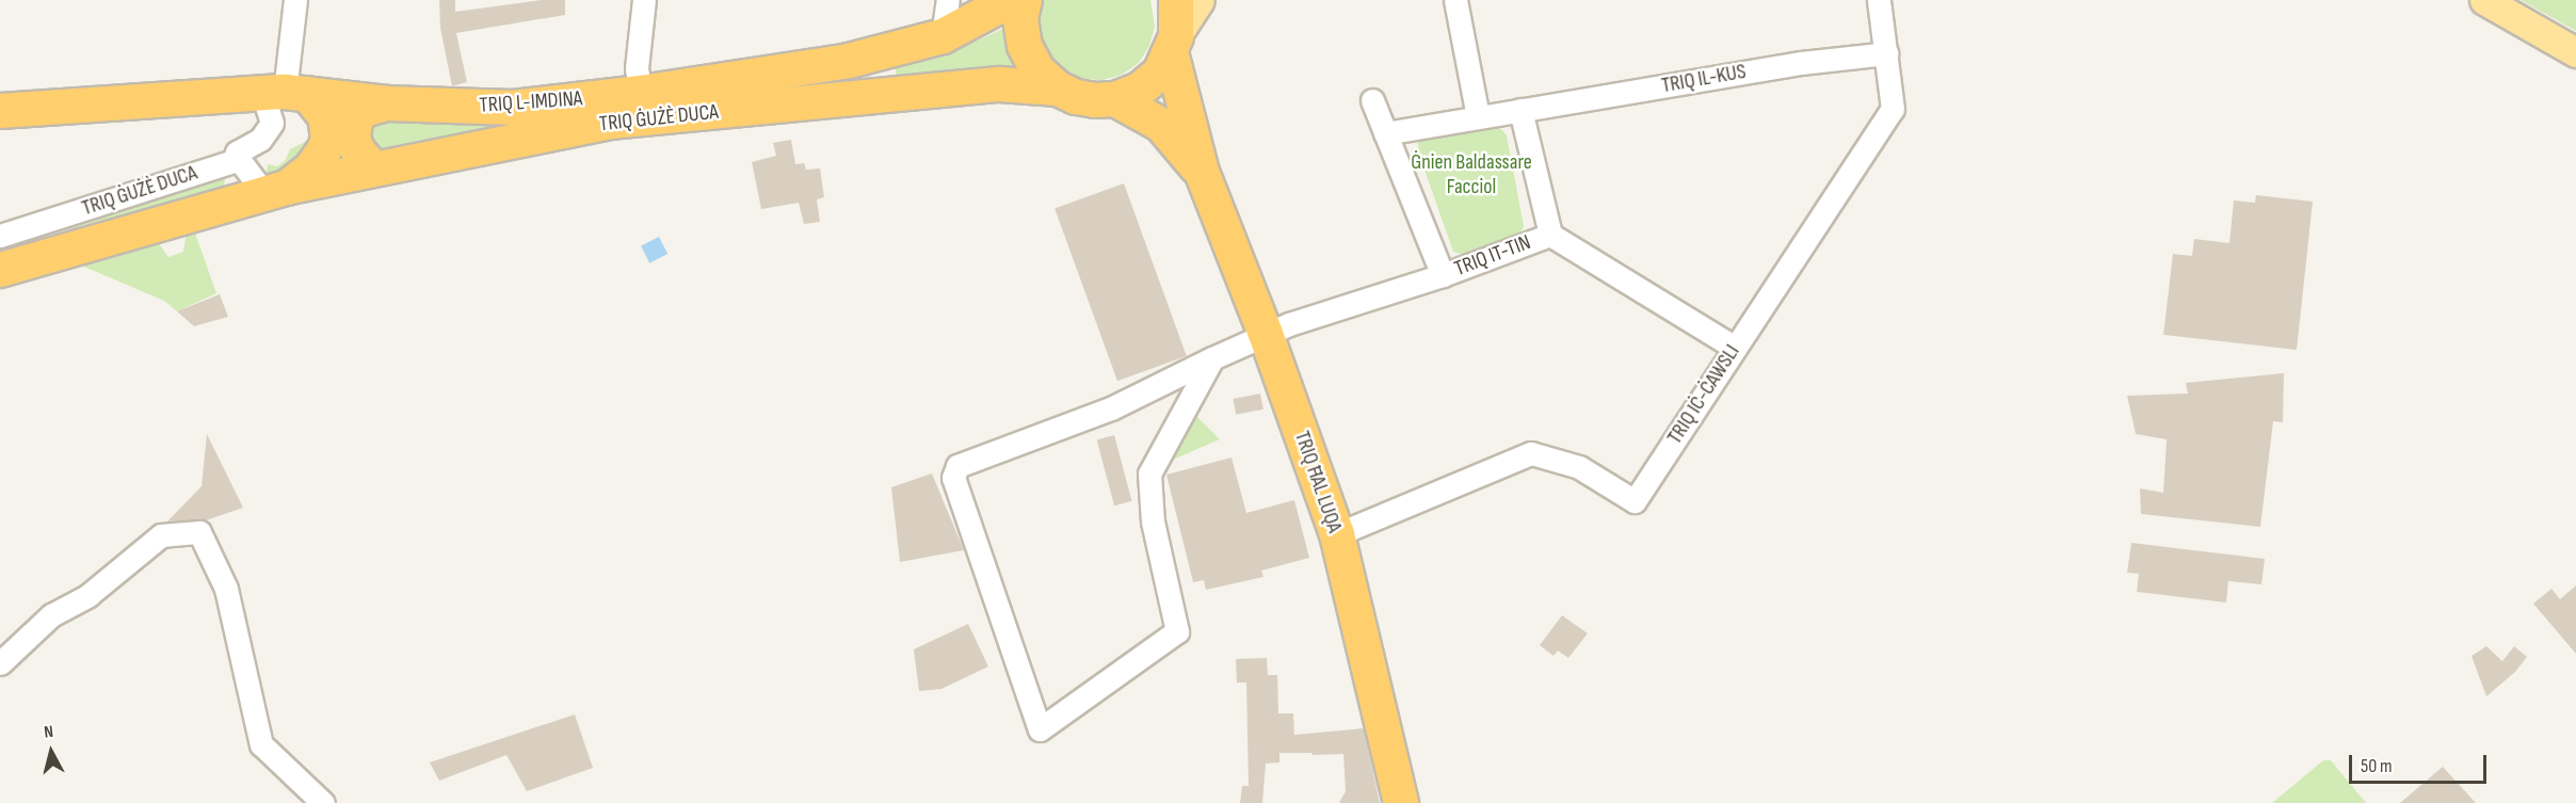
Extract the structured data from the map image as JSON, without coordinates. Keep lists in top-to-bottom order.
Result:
{
  "streets": {
    "highway": ["TRIQ L-IMDINA", "TRIQ ĠUŻÈ DUCA", "TRIQ ĦAL LUQA"],
    "street": ["TRIQ IL-KUS", "TRIQ IT-TIN", "TRIQ IĊ-ĊAWSLI"]
  },
  "crossings": [
    ["TRIQ IL-KUS", "TRIQ IĊ-ĊAWSLI"],
    ["TRIQ IT-TIN", "TRIQ IĊ-ĊAWSLI"],
    ["TRIQ IT-TIN", "TRIQ ĦAL LUQA"],
    ["TRIQ IĊ-ĊAWSLI", "TRIQ ĦAL LUQA"]
  ],
  "parks": ["Ġnien Baldassare Facciol"],
  "scale_bar": "50 m",
  "north": "top"
}
